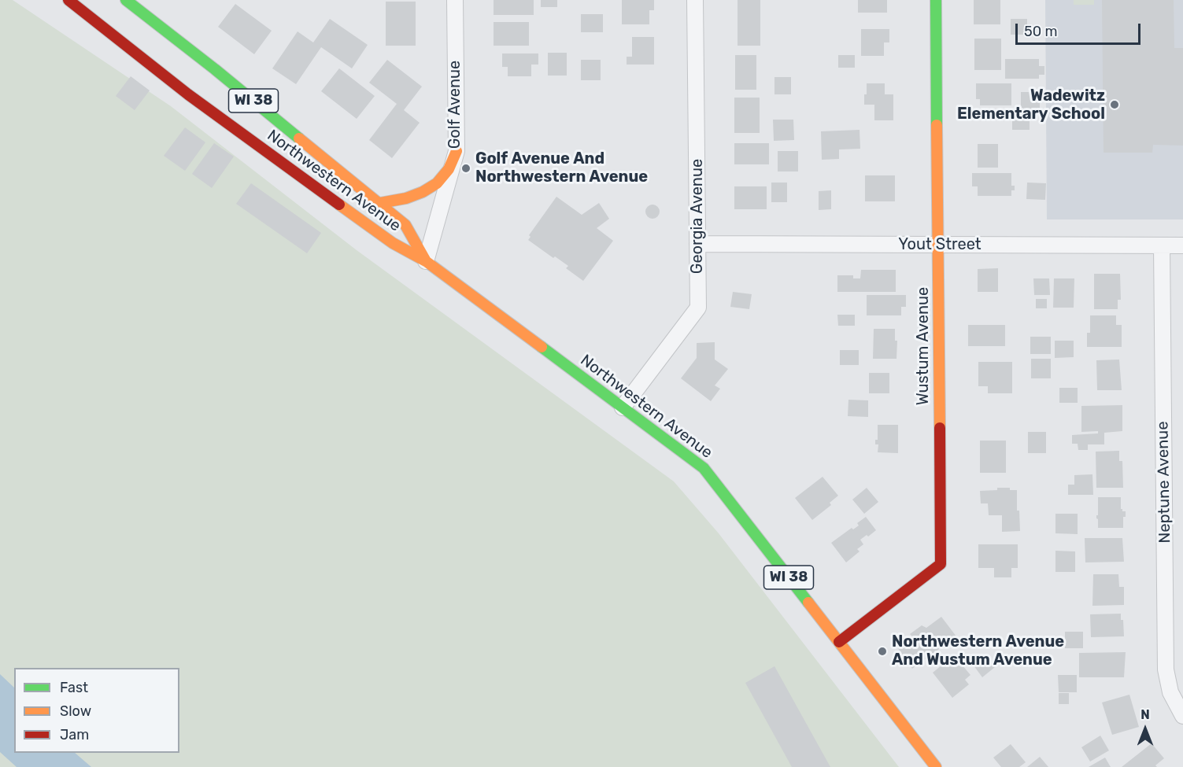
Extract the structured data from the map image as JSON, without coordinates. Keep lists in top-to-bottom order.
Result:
{
  "streets": {
    "main road": ["WI 38", "Northwestern Avenue", "Wustum Avenue"],
    "street": [
      "Golf Avenue",
      "Georgia Avenue",
      "Yout Street",
      "Neptune Avenue"
    ]
  },
  "crossings": [
    ["Golf Avenue", "Northwestern Avenue"],
    ["Northwestern Avenue", "Georgia Avenue"],
    ["Northwestern Avenue", "Wustum Avenue"],
    ["Georgia Avenue", "Yout Street"],
    ["Yout Street", "Wustum Avenue"],
    ["Yout Street", "Neptune Avenue"]
  ],
  "places": ["Wadewitz Elementary School", "Golf Avenue And Northwestern Avenue", "Northwestern Avenue And Wustum Avenue"],
  "legend": ["Fast", "Slow", "Jam"],
  "scale_bar": "50 m",
  "north": "top"
}
